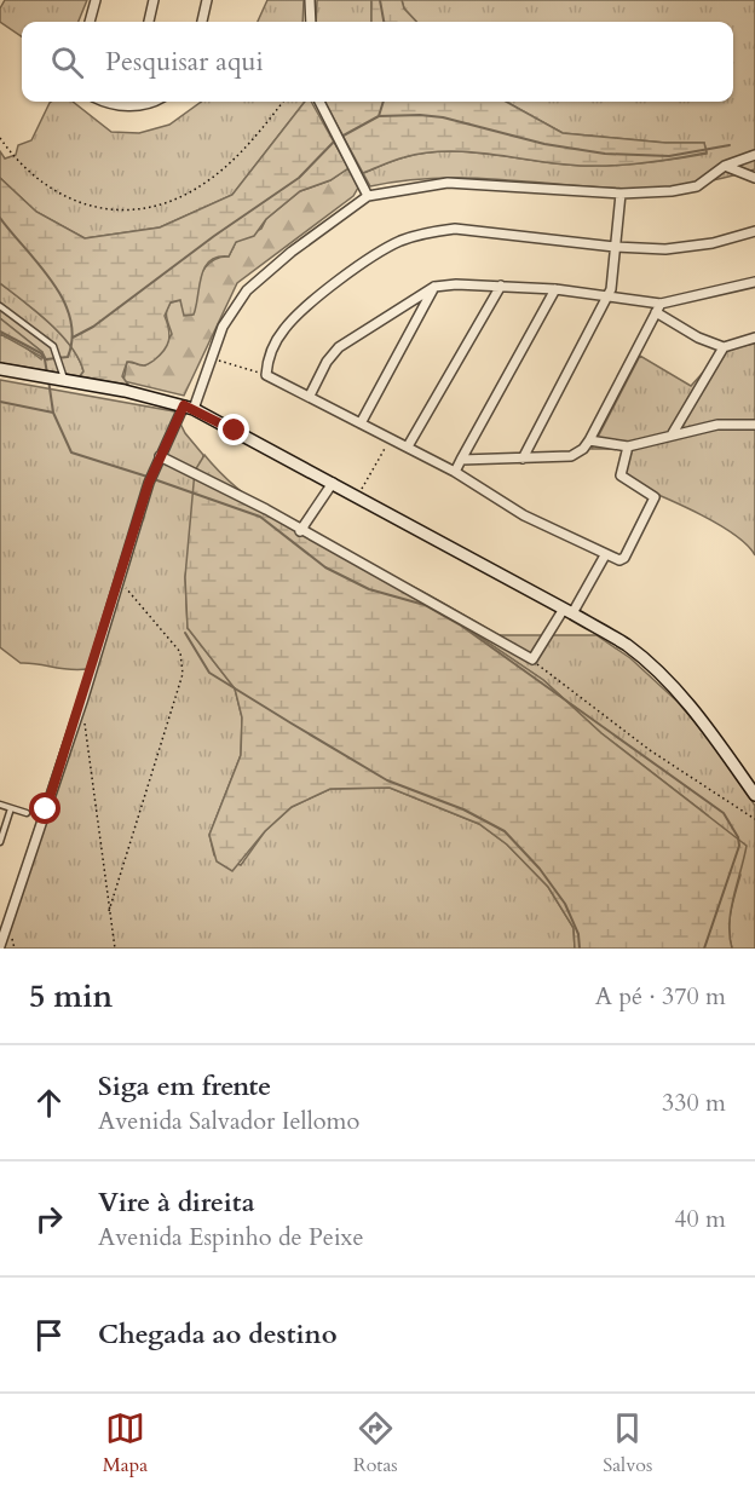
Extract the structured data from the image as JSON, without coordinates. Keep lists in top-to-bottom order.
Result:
{
  "page": {
    "search": "Pesquisar aqui",
    "heading": ["5 min", "A pé · 370 m"],
    "list": [
      ["Siga em frente", "Avenida Salvador Iellomo", "330 m"],
      ["Vire à direita", "Avenida Espinho de Peixe", "40 m"],
      "Chegada ao destino"
    ],
    "nav": ["Mapa", "Rotas", "Salvos"]
  }
}
